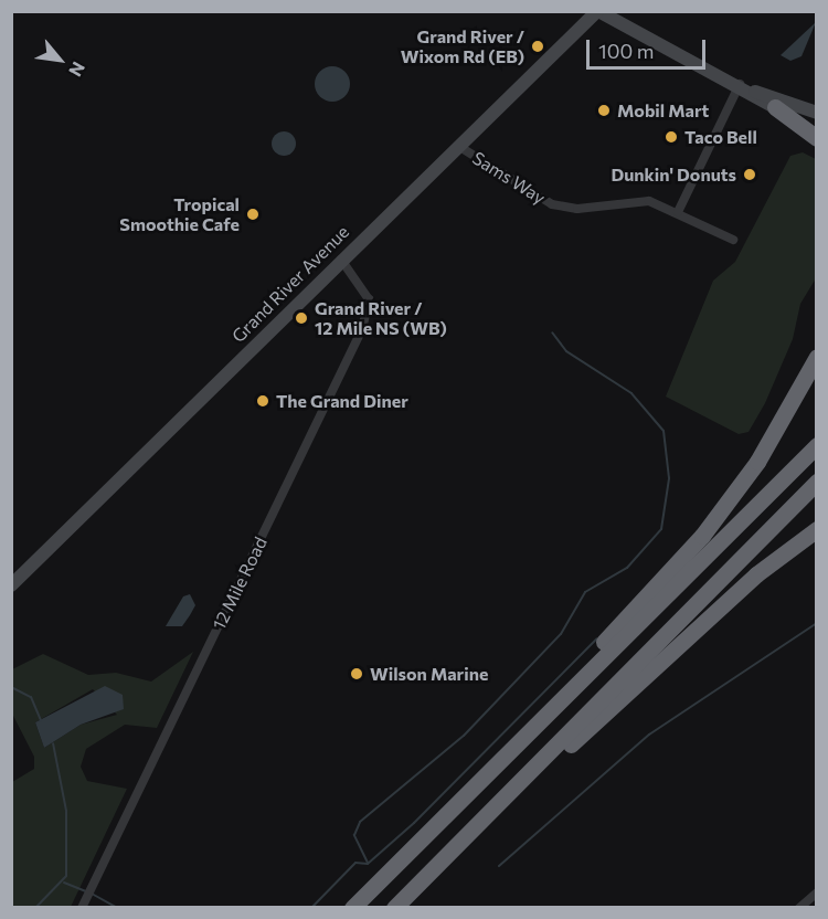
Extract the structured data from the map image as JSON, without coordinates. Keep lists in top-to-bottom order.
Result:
{
  "streets": {
    "main road": ["Grand River Avenue"],
    "street": ["Sams Way", "12 Mile Road"]
  },
  "crossings": [
    ["Sams Way", "Grand River Avenue"],
    ["Grand River Avenue", "12 Mile Road"]
  ],
  "places": [
    "Grand River / Wixom Rd (EB)",
    "Mobil Mart",
    "Taco Bell",
    "Dunkin' Donuts",
    "Tropical Smoothie Cafe",
    "Grand River / 12 Mile NS (WB)",
    "The Grand Diner",
    "Wilson Marine"
  ],
  "scale_bar": "100 m",
  "north": "bottom right"
}
